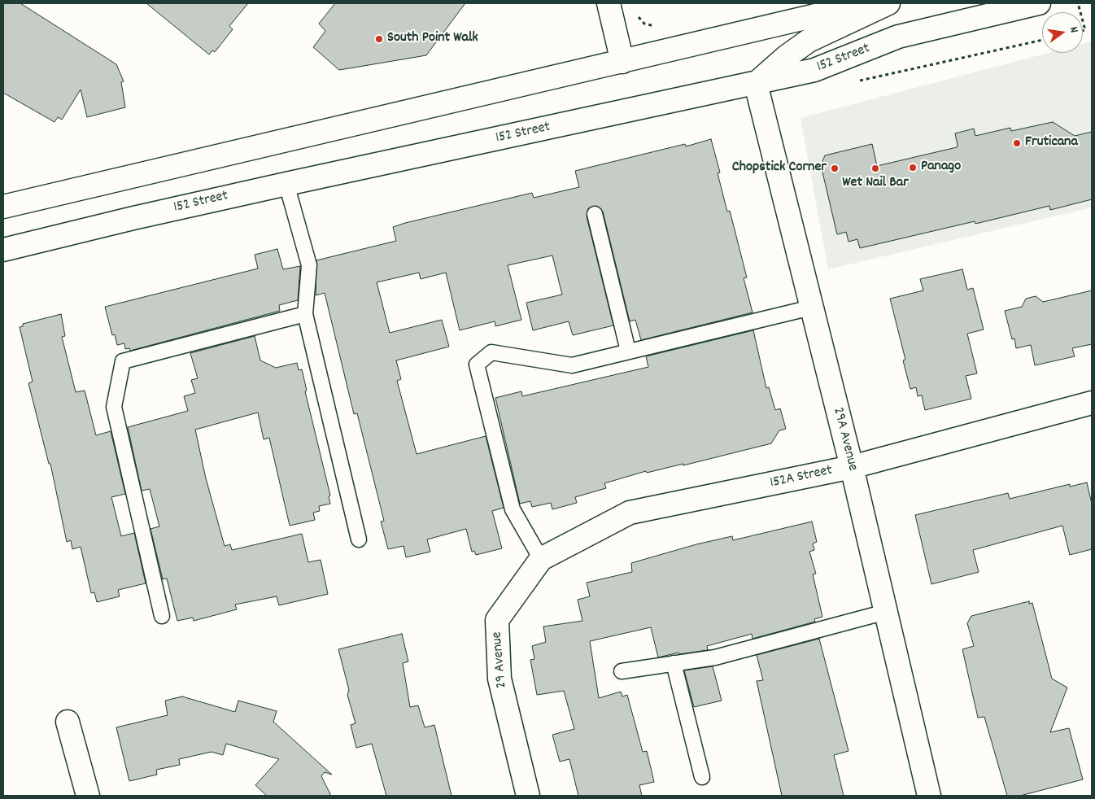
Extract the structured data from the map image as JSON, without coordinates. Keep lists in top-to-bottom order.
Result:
{
  "streets": {
    "main road": [
      "152 Street",
      "29A Avenue",
      "152A Street",
      "29 Avenue"
    ]
  },
  "crossings": [
    ["152 Street", "29A Avenue"],
    ["29A Avenue", "152A Street"],
    ["152A Street", "29 Avenue"]
  ],
  "places": [
    "South Point Walk",
    "Fruticana",
    "Panago",
    "Chopstick Corner",
    "Wet Nail Bar"
  ],
  "north": "right"
}
